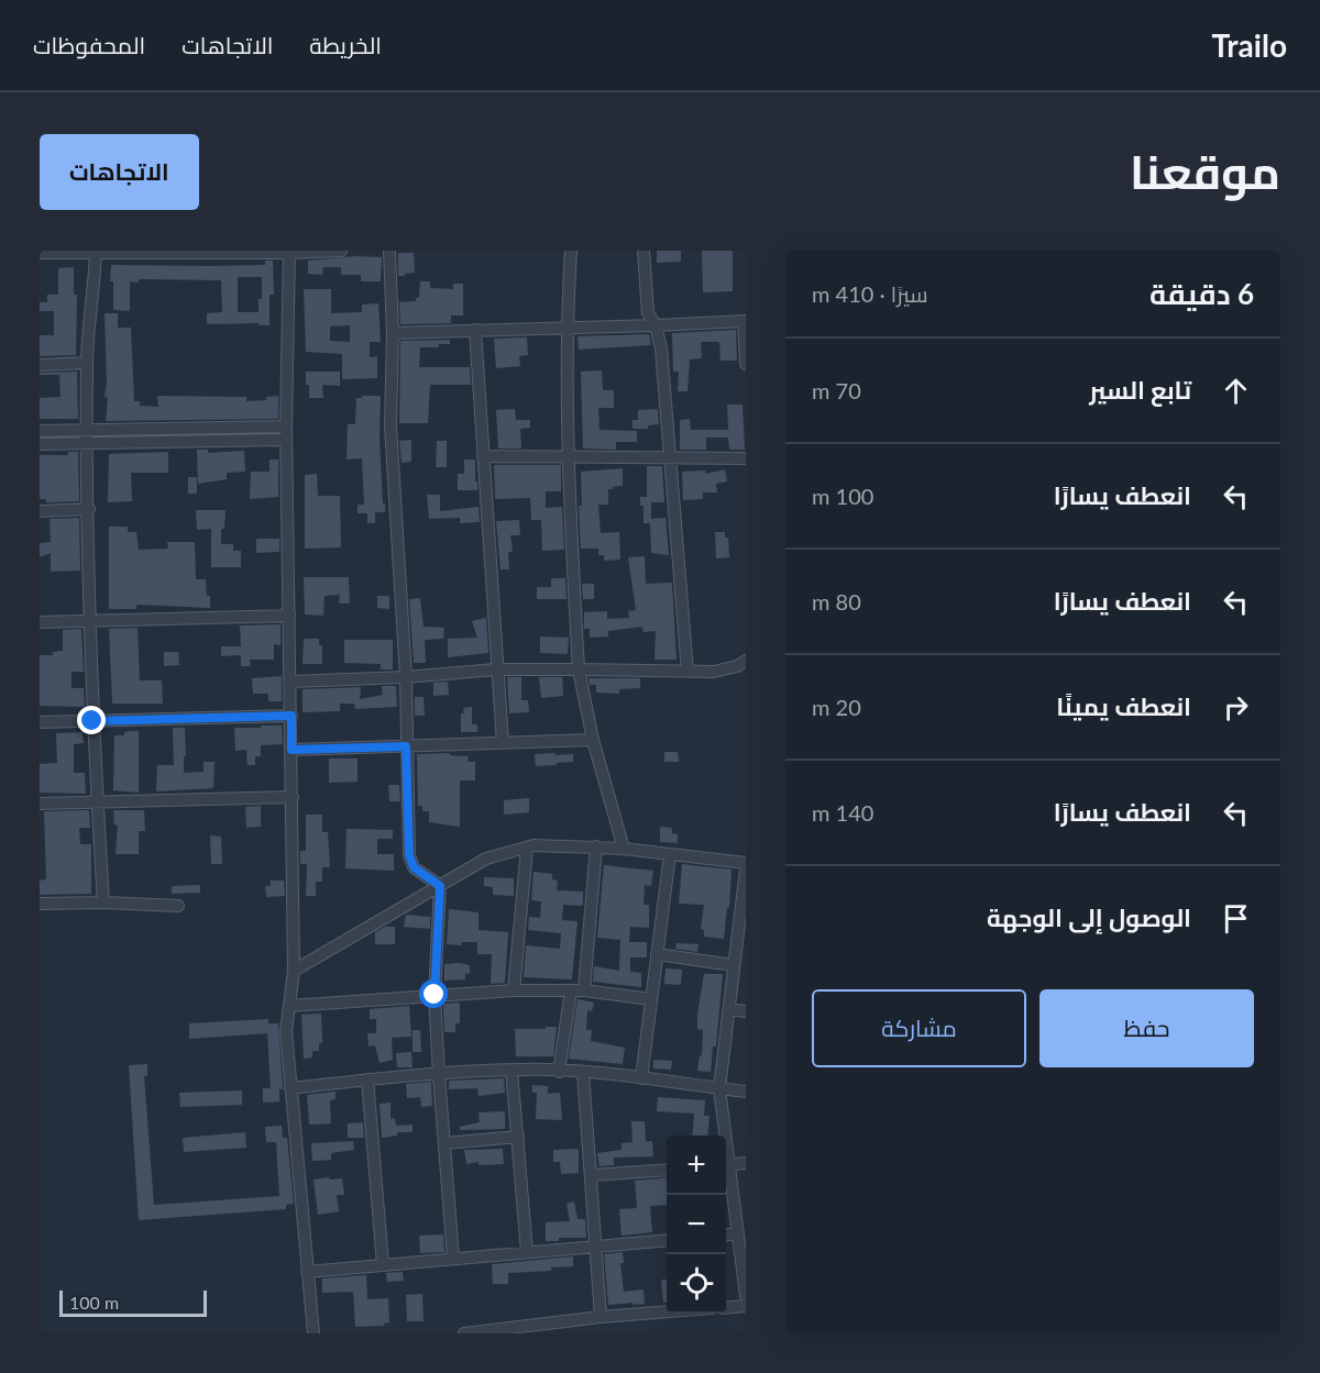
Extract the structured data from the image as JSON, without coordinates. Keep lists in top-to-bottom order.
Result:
{
  "scale_bar": "100 m",
  "page": {
    "header": "Trailo",
    "nav": ["الخريطة", "الاتجاهات", "المحفوظات"],
    "title": "موقعنا",
    "buttons": [
      "الاتجاهات",
      ["حفظ", "مشاركة"]
    ],
    "heading": ["6 دقيقة", "سيرًا · 410 m"],
    "list": [
      ["تابع السير", "70 m"],
      ["انعطف يسارًا", "100 m"],
      ["انعطف يسارًا", "80 m"],
      ["انعطف يمينًا", "20 m"],
      ["انعطف يسارًا", "140 m"],
      "الوصول إلى الوجهة"
    ],
    "map_buttons": ["+", "−"],
    "scale": "100 m"
  }
}
